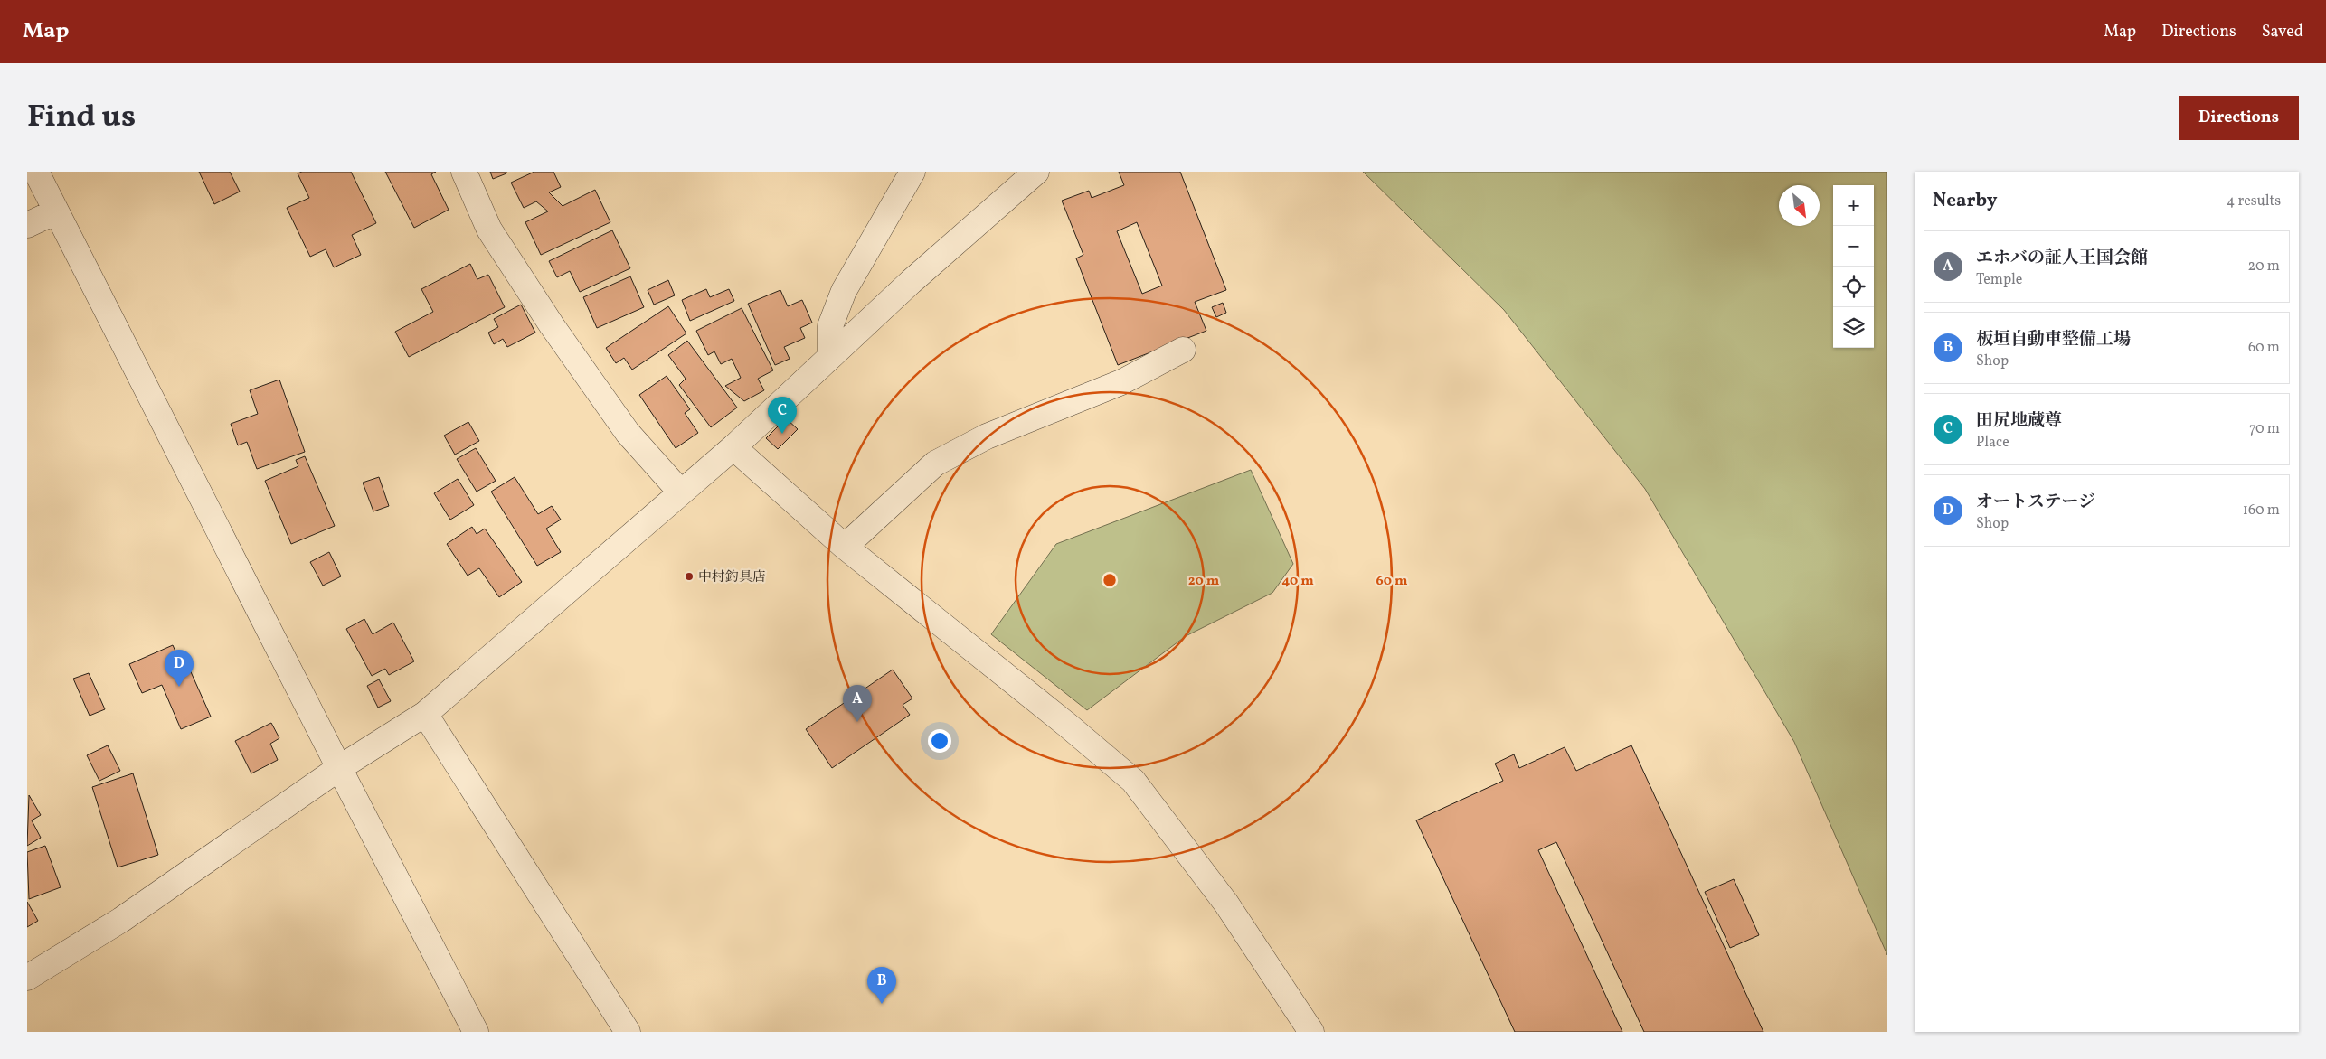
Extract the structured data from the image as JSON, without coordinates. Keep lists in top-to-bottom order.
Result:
{
  "places": ["中村釣具店"],
  "north": "bottom right",
  "page": {
    "header": "Map",
    "nav": ["Map", "Directions", "Saved"],
    "title": "Find us",
    "buttons": "Directions",
    "heading": ["Nearby", "4 results"],
    "map_buttons": ["+", "−"],
    "list": [
      {
        "mark": "A",
        "name": "エホバの証人王国会館",
        "note": "Temple",
        "value": "20 m"
      },
      {
        "mark": "B",
        "name": "板垣自動車整備工場",
        "note": "Shop",
        "value": "60 m"
      },
      {
        "mark": "C",
        "name": "田尻地蔵尊",
        "note": "Place",
        "value": "70 m"
      },
      {
        "mark": "D",
        "name": "オートステージ",
        "note": "Shop",
        "value": "160 m"
      }
    ],
    "pins": [
      "C",
      "D",
      "A",
      "B"
    ]
  },
  "rings": ["20 m", "40 m", "60 m"]
}
